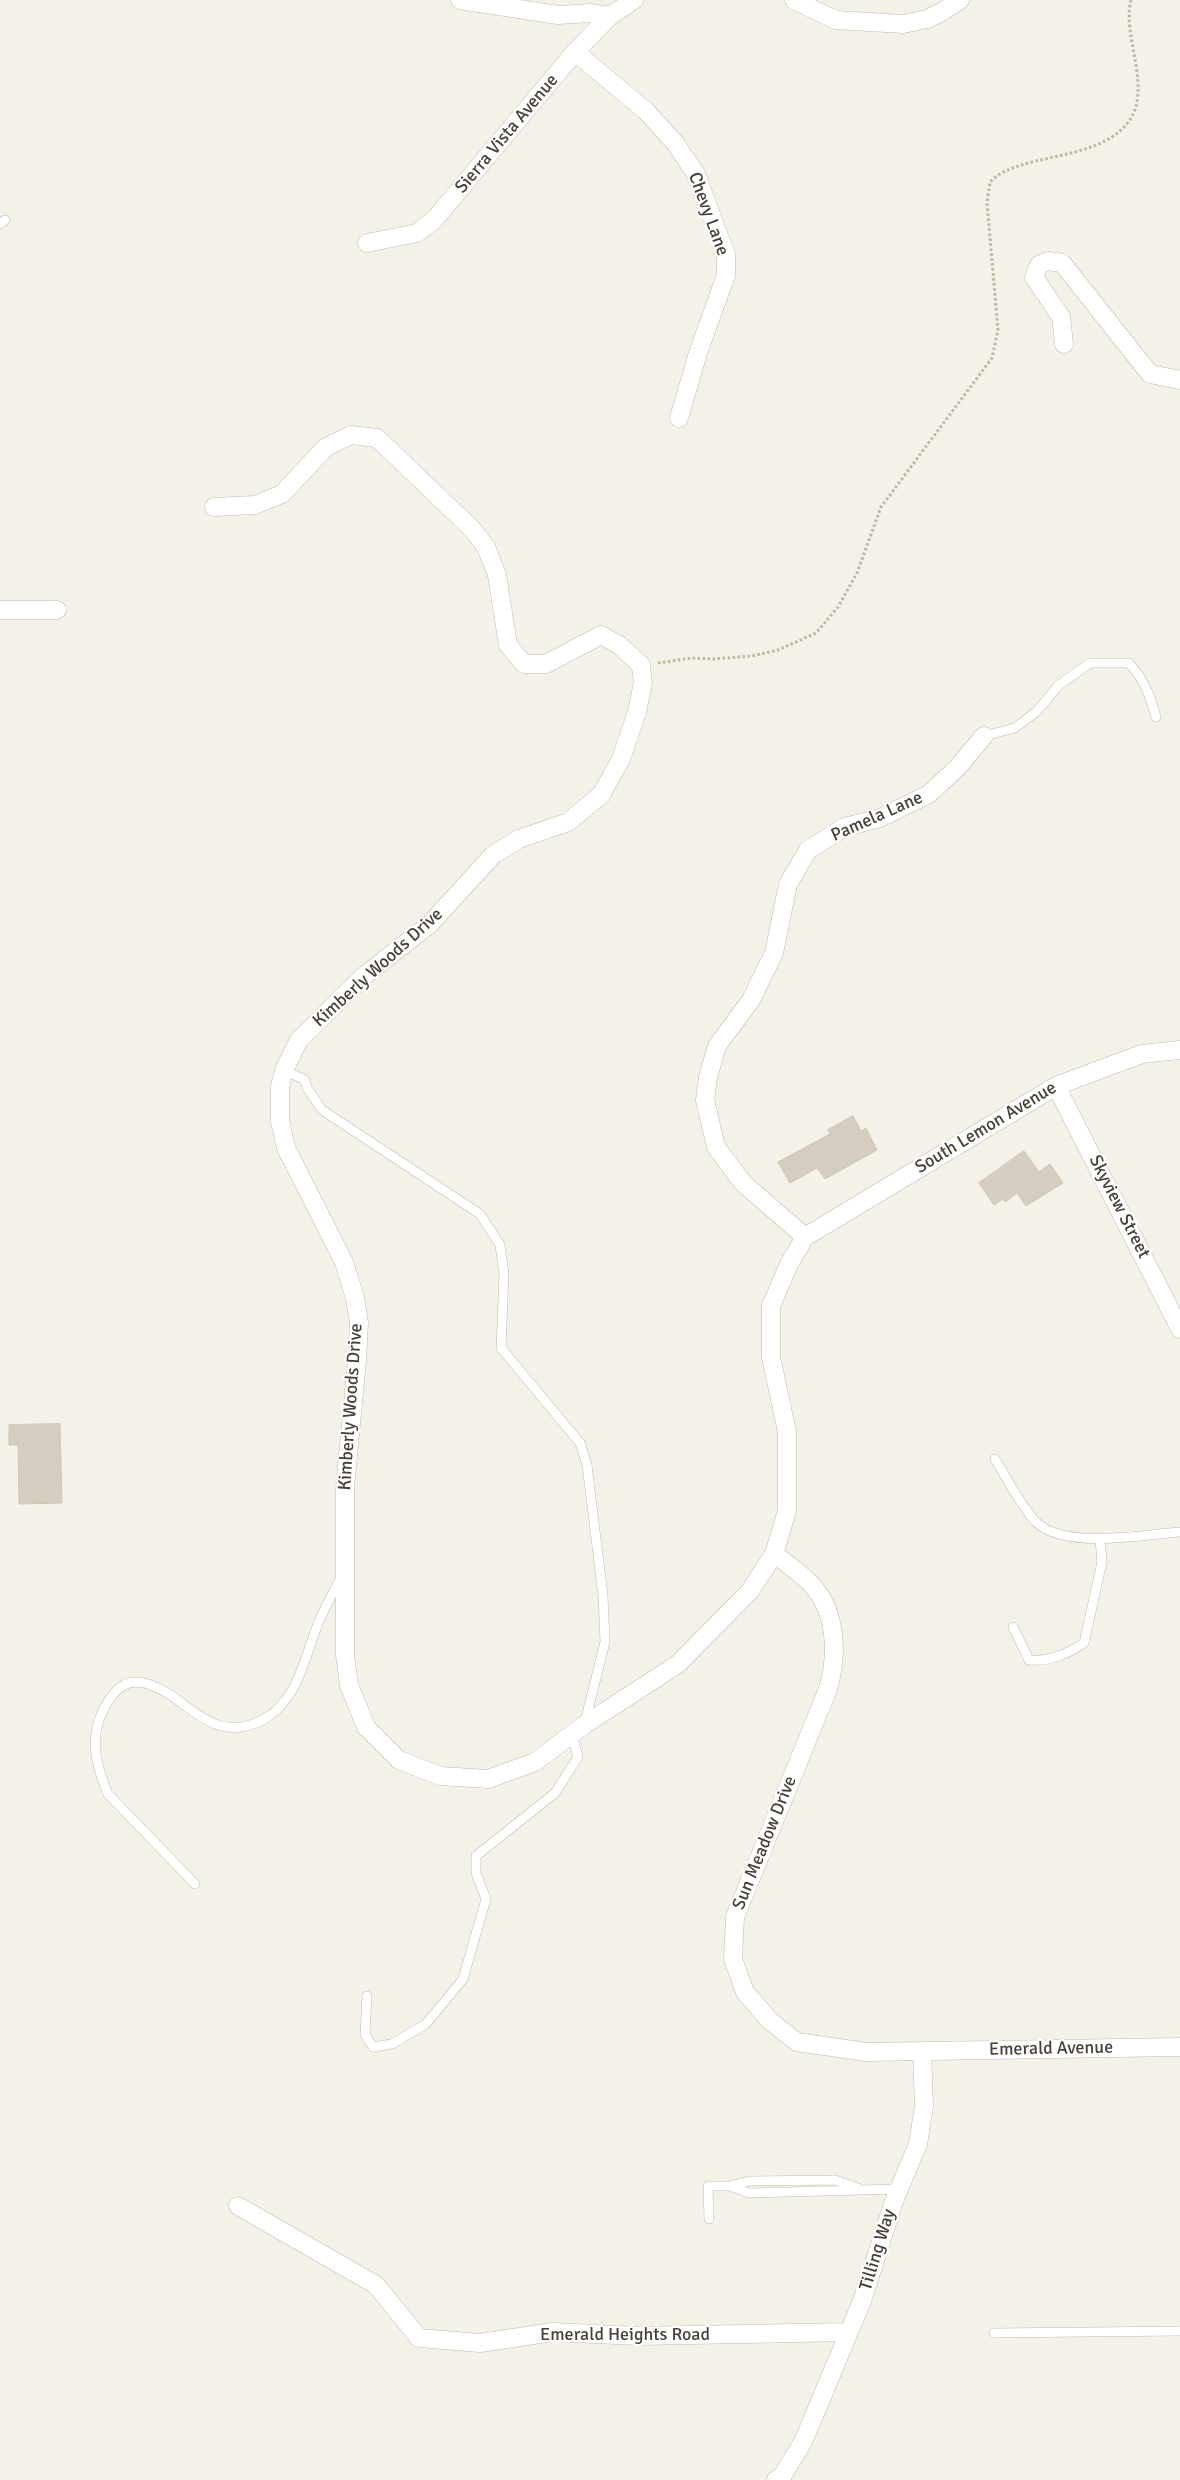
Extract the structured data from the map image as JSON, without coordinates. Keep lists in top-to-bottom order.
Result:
{
  "streets": {
    "street": [
      "Sierra Vista Avenue",
      "Chevy Lane",
      "Pamela Lane",
      "Kimberly Woods Drive",
      "South Lemon Avenue",
      "Skyview Street",
      "Sun Meadow Drive",
      "Emerald Avenue",
      "Tilling Way",
      "Emerald Heights Road"
    ]
  },
  "crossings": [
    ["Sierra Vista Avenue", "Chevy Lane"],
    ["Pamela Lane", "Kimberly Woods Drive"],
    ["Pamela Lane", "South Lemon Avenue"],
    ["Kimberly Woods Drive", "South Lemon Avenue"],
    ["Kimberly Woods Drive", "Sun Meadow Drive"],
    ["South Lemon Avenue", "Skyview Street"],
    ["Sun Meadow Drive", "Emerald Avenue"],
    ["Sun Meadow Drive", "Tilling Way"],
    ["Emerald Avenue", "Tilling Way"],
    ["Tilling Way", "Emerald Heights Road"]
  ]
}
